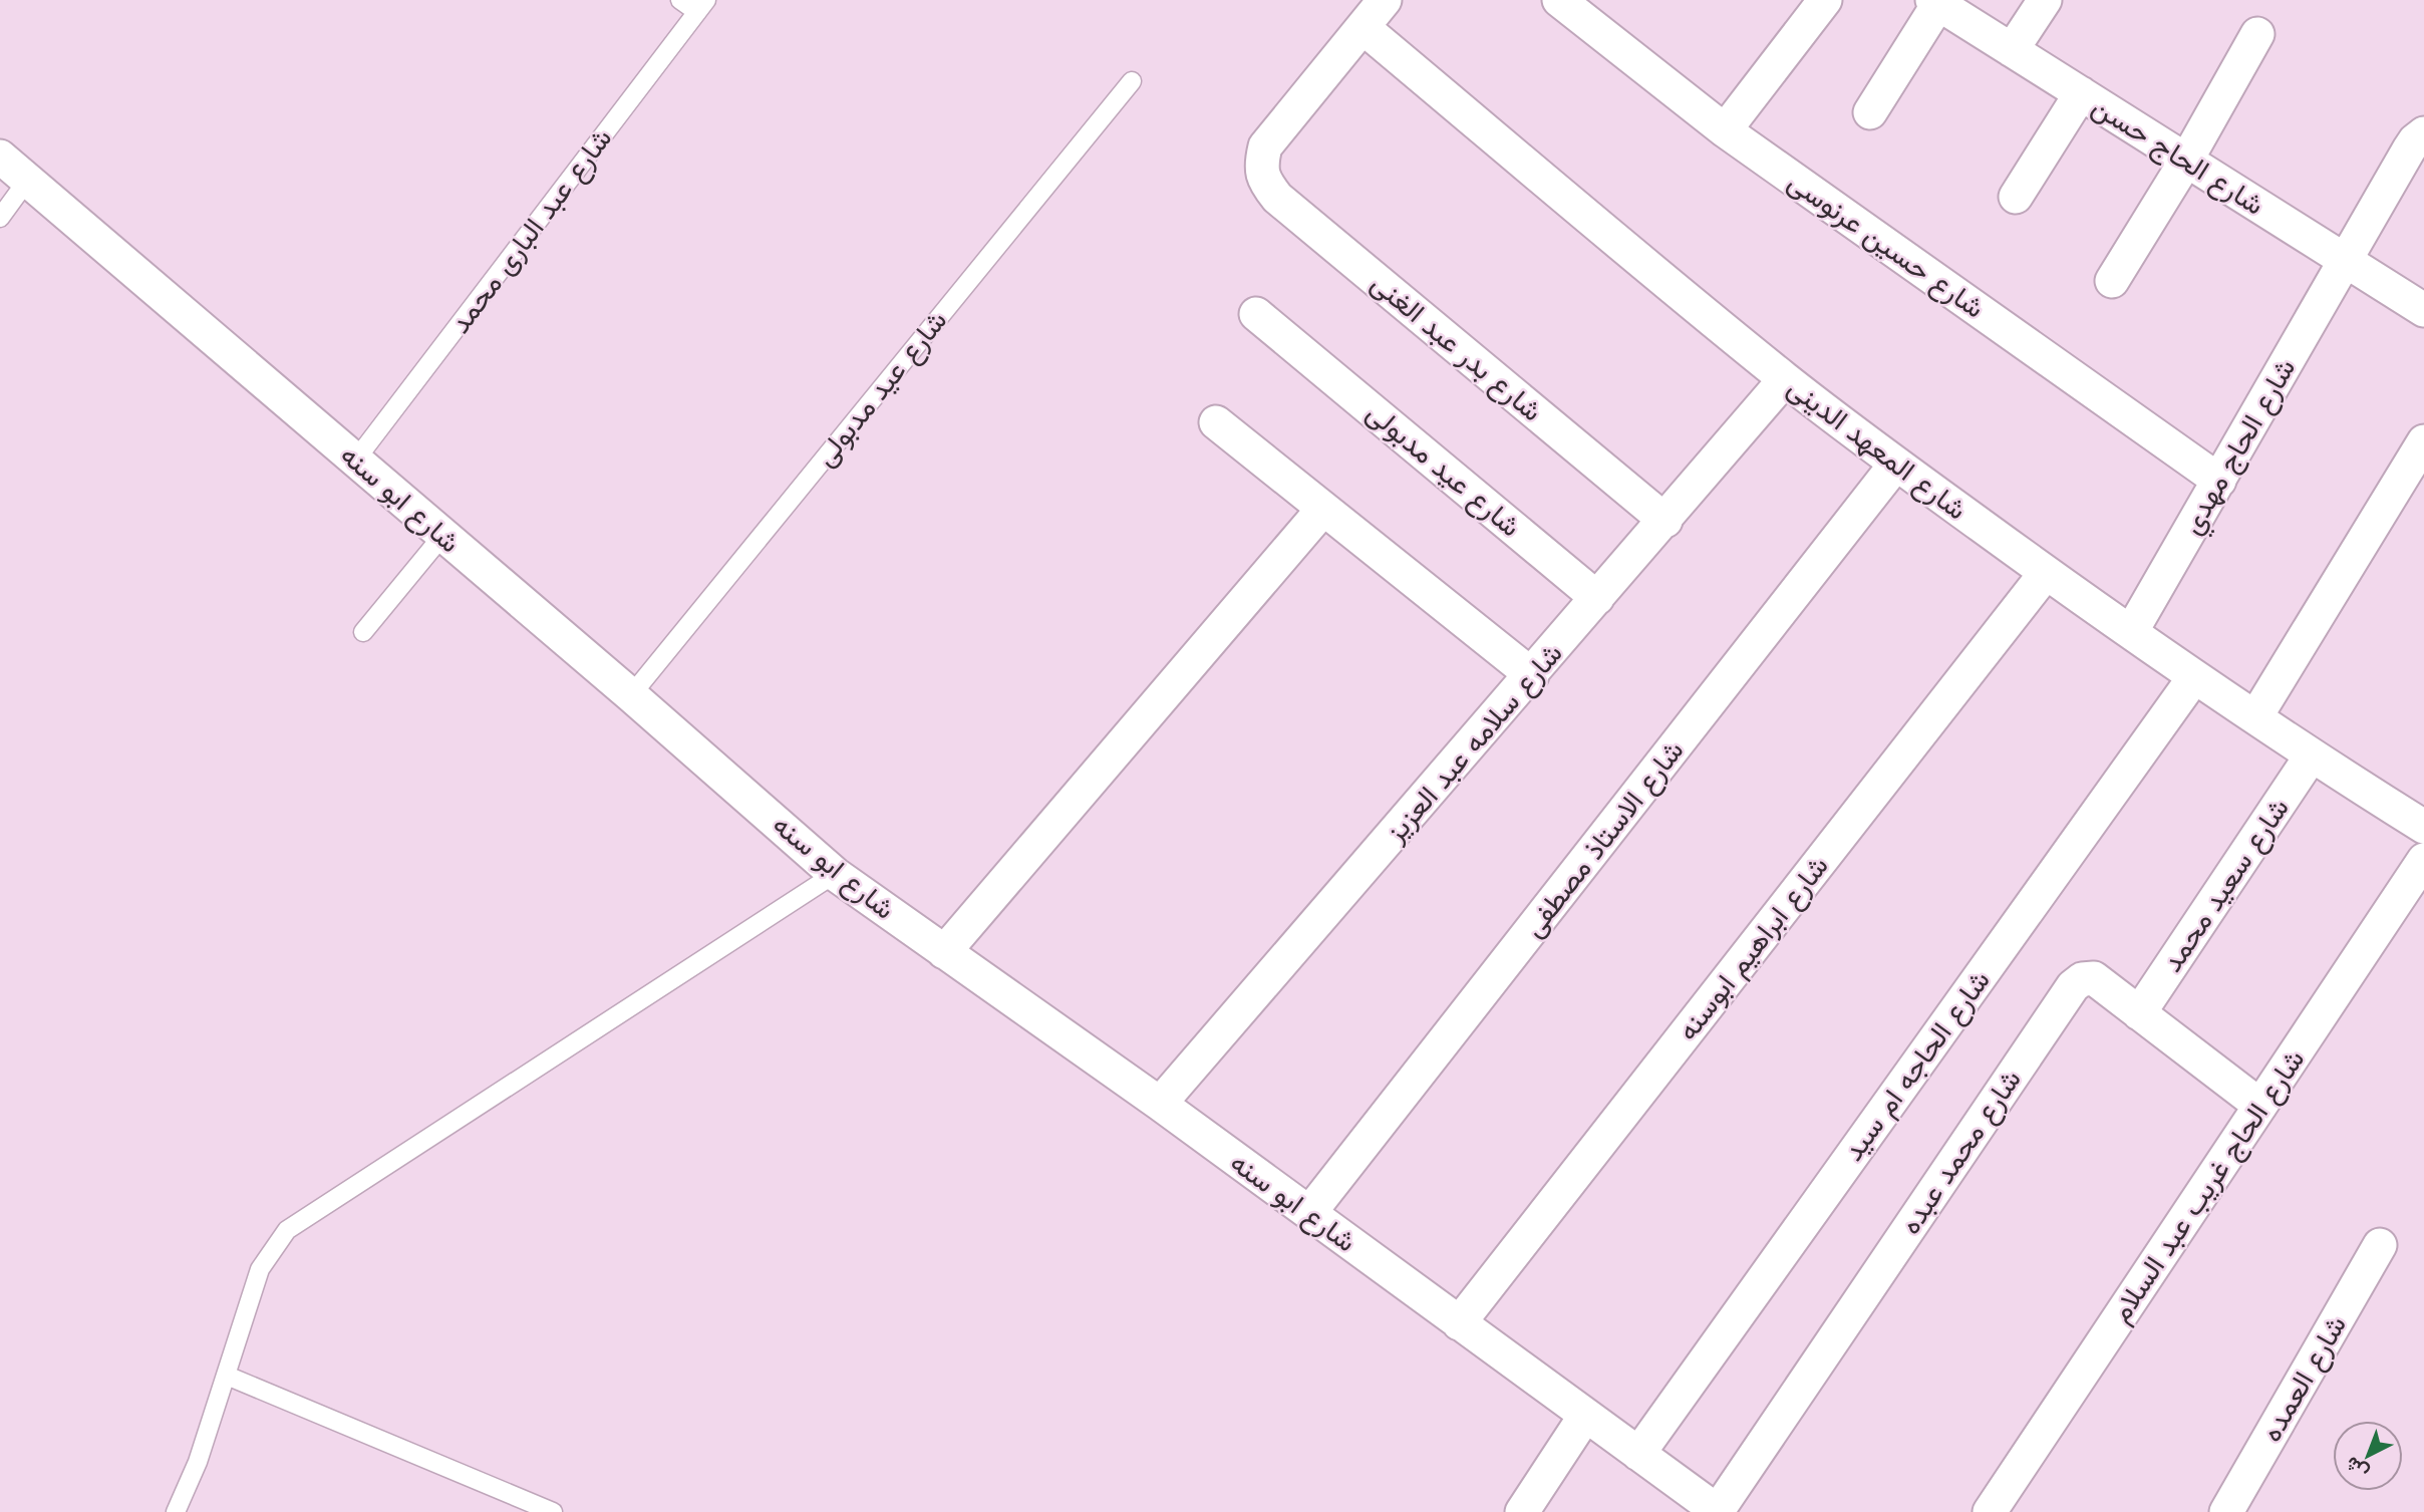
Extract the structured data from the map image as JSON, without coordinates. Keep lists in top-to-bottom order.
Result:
{
  "streets": {
    "street": [
      "شارع الحاج حسن",
      "شارع حسين عرنوسى",
      "شارع بدر عبد الغنى",
      "شارع عيد مدبولى",
      "شارع الحاج مهدي",
      "شارع المعهد الدينى",
      "شارع ابو سنه",
      "شارع سلامه عبد العزيز",
      "شارع الاستاذ مصطفى",
      "شارع سعيد محمد",
      "شارع ابراهيم ابوسنه",
      "شارع الحاجه ام سيد",
      "شارع محمد عبده",
      "شارع الحاج غريب عبد السلام",
      "شارع العمده"
    ],
    "lane": ["شارع عبد البارى محمد"]
  },
  "crossings": [
    ["شارع الحاج حسن", "شارع الحاج مهدي"],
    ["شارع عبد البارى محمد", "شارع ابو سنه"],
    ["شارع حسين عرنوسى", "شارع الحاج مهدي"],
    ["شارع بدر عبد الغنى", "شارع المعهد الدينى"],
    ["شارع بدر عبد الغنى", "شارع سلامه عبد العزيز"],
    ["شارع عيد مدبولى", "شارع ابو سنه"],
    ["شارع عيد مدبولى", "شارع سلامه عبد العزيز"],
    ["شارع الحاج مهدي", "شارع المعهد الدينى"],
    ["شارع المعهد الدينى", "شارع سلامه عبد العزيز"],
    ["شارع المعهد الدينى", "شارع الاستاذ مصطفى"],
    ["شارع المعهد الدينى", "شارع سعيد محمد"],
    ["شارع المعهد الدينى", "شارع ابراهيم ابوسنه"],
    ["شارع المعهد الدينى", "شارع الحاجه ام سيد"],
    ["شارع ابو سنه", "شارع سلامه عبد العزيز"],
    ["شارع ابو سنه", "شارع الاستاذ مصطفى"],
    ["شارع ابو سنه", "شارع ابراهيم ابوسنه"],
    ["شارع ابو سنه", "شارع الحاجه ام سيد"],
    ["شارع ابو سنه", "شارع محمد عبده"],
    ["شارع سعيد محمد", "شارع محمد عبده"],
    ["شارع محمد عبده", "شارع الحاج غريب عبد السلام"]
  ],
  "north": "bottom left"
}
